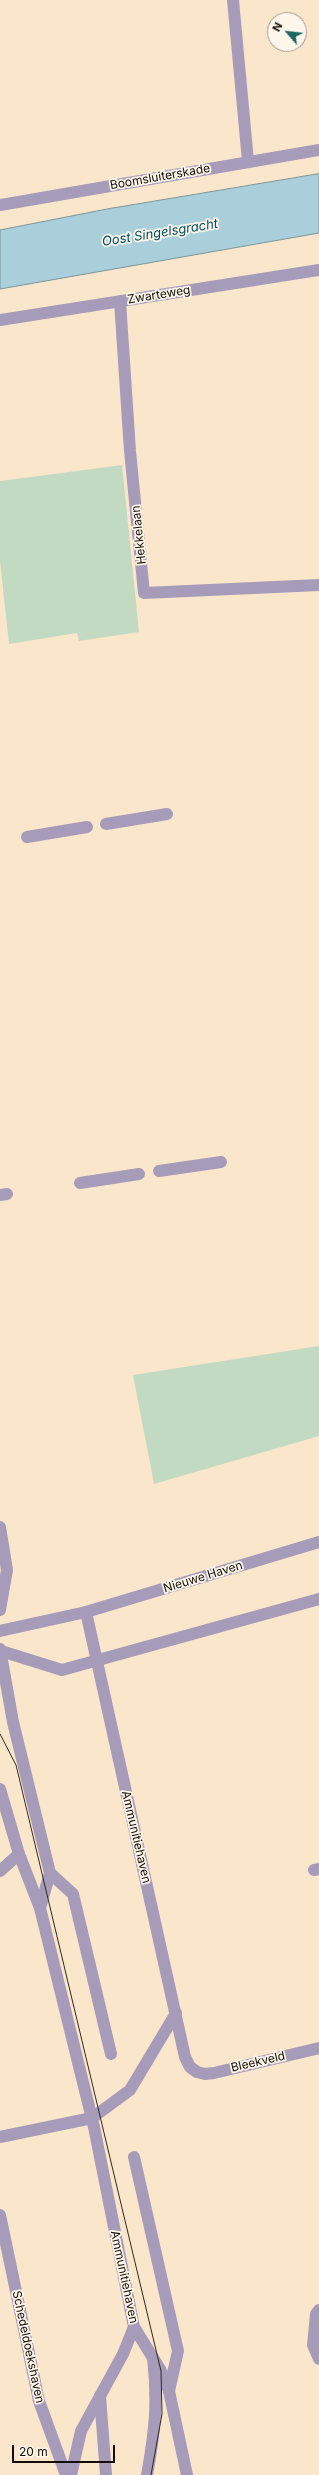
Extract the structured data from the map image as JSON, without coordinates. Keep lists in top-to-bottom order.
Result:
{
  "streets": {
    "street": [
      "Boomsluiterskade",
      "Zwarteweg",
      "Hekkelaan",
      "Nieuwe Haven",
      "Ammunitiehaven",
      "Bleekveld",
      "Schedeldoekshaven"
    ]
  },
  "crossings": [
    ["Zwarteweg", "Hekkelaan"],
    ["Ammunitiehaven", "Bleekveld"]
  ],
  "water": ["Oost Singelsgracht"],
  "scale_bar": "20 m",
  "north": "top left"
}
